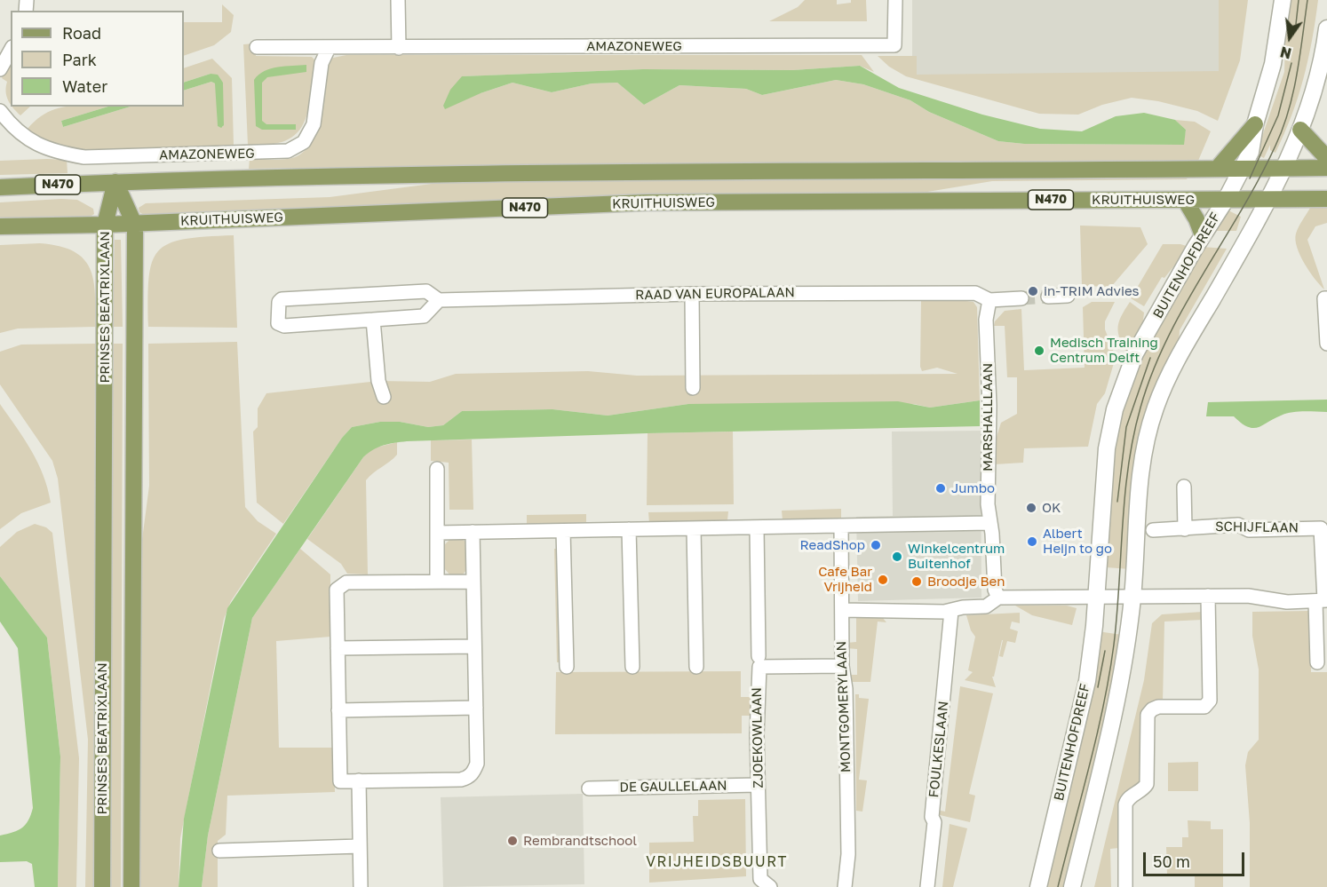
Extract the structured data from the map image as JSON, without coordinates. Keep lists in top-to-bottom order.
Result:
{
  "streets": {
    "main road": ["N470", "KRUITHUISWEG", "PRINSES BEATRIXLAAN"],
    "street": [
      "AMAZONEWEG",
      "BUITENHOFDREEF",
      "RAAD VAN EUROPALAAN",
      "MARSHALLLAAN",
      "SCHIJFLAAN",
      "MONTGOMERYLAAN",
      "ZJOEKOWLAAN",
      "FOULKESLAAN",
      "DE GAULLELAAN"
    ]
  },
  "crossings": [
    ["N470", "BUITENHOFDREEF"],
    ["N470", "PRINSES BEATRIXLAAN"],
    ["KRUITHUISWEG", "BUITENHOFDREEF"],
    ["KRUITHUISWEG", "PRINSES BEATRIXLAAN"],
    ["RAAD VAN EUROPALAAN", "MARSHALLLAAN"],
    ["MONTGOMERYLAAN", "ZJOEKOWLAAN"],
    ["ZJOEKOWLAAN", "DE GAULLELAAN"]
  ],
  "districts": ["VRIJHEIDSBUURT"],
  "places": [
    "in-TRIM Advies",
    "Medisch Training Centrum Delft",
    "Jumbo",
    "OK",
    "Albert Heijn to go",
    "ReadShop",
    "Winkelcentrum Buitenhof",
    "Cafe Bar Vrijheid",
    "Broodje Ben",
    "Rembrandtschool"
  ],
  "legend": ["Road", "Park", "Water"],
  "scale_bar": "50 m",
  "north": "bottom"
}
